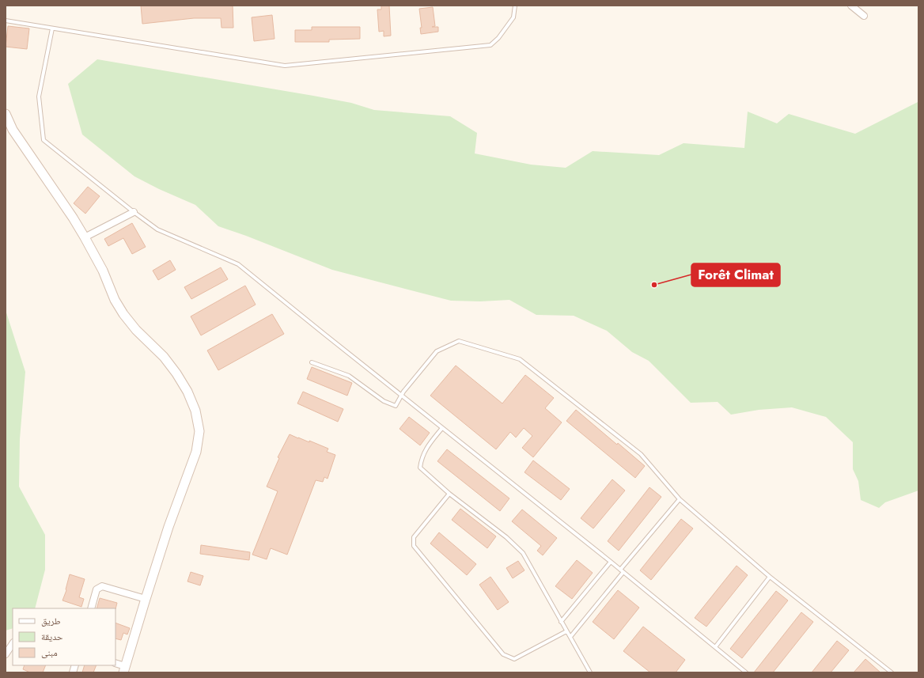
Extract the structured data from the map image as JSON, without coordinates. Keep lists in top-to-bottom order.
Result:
{
  "places": ["Forêt Climat"],
  "legend": ["طريق", "حديقة", "مبنى"]
}
